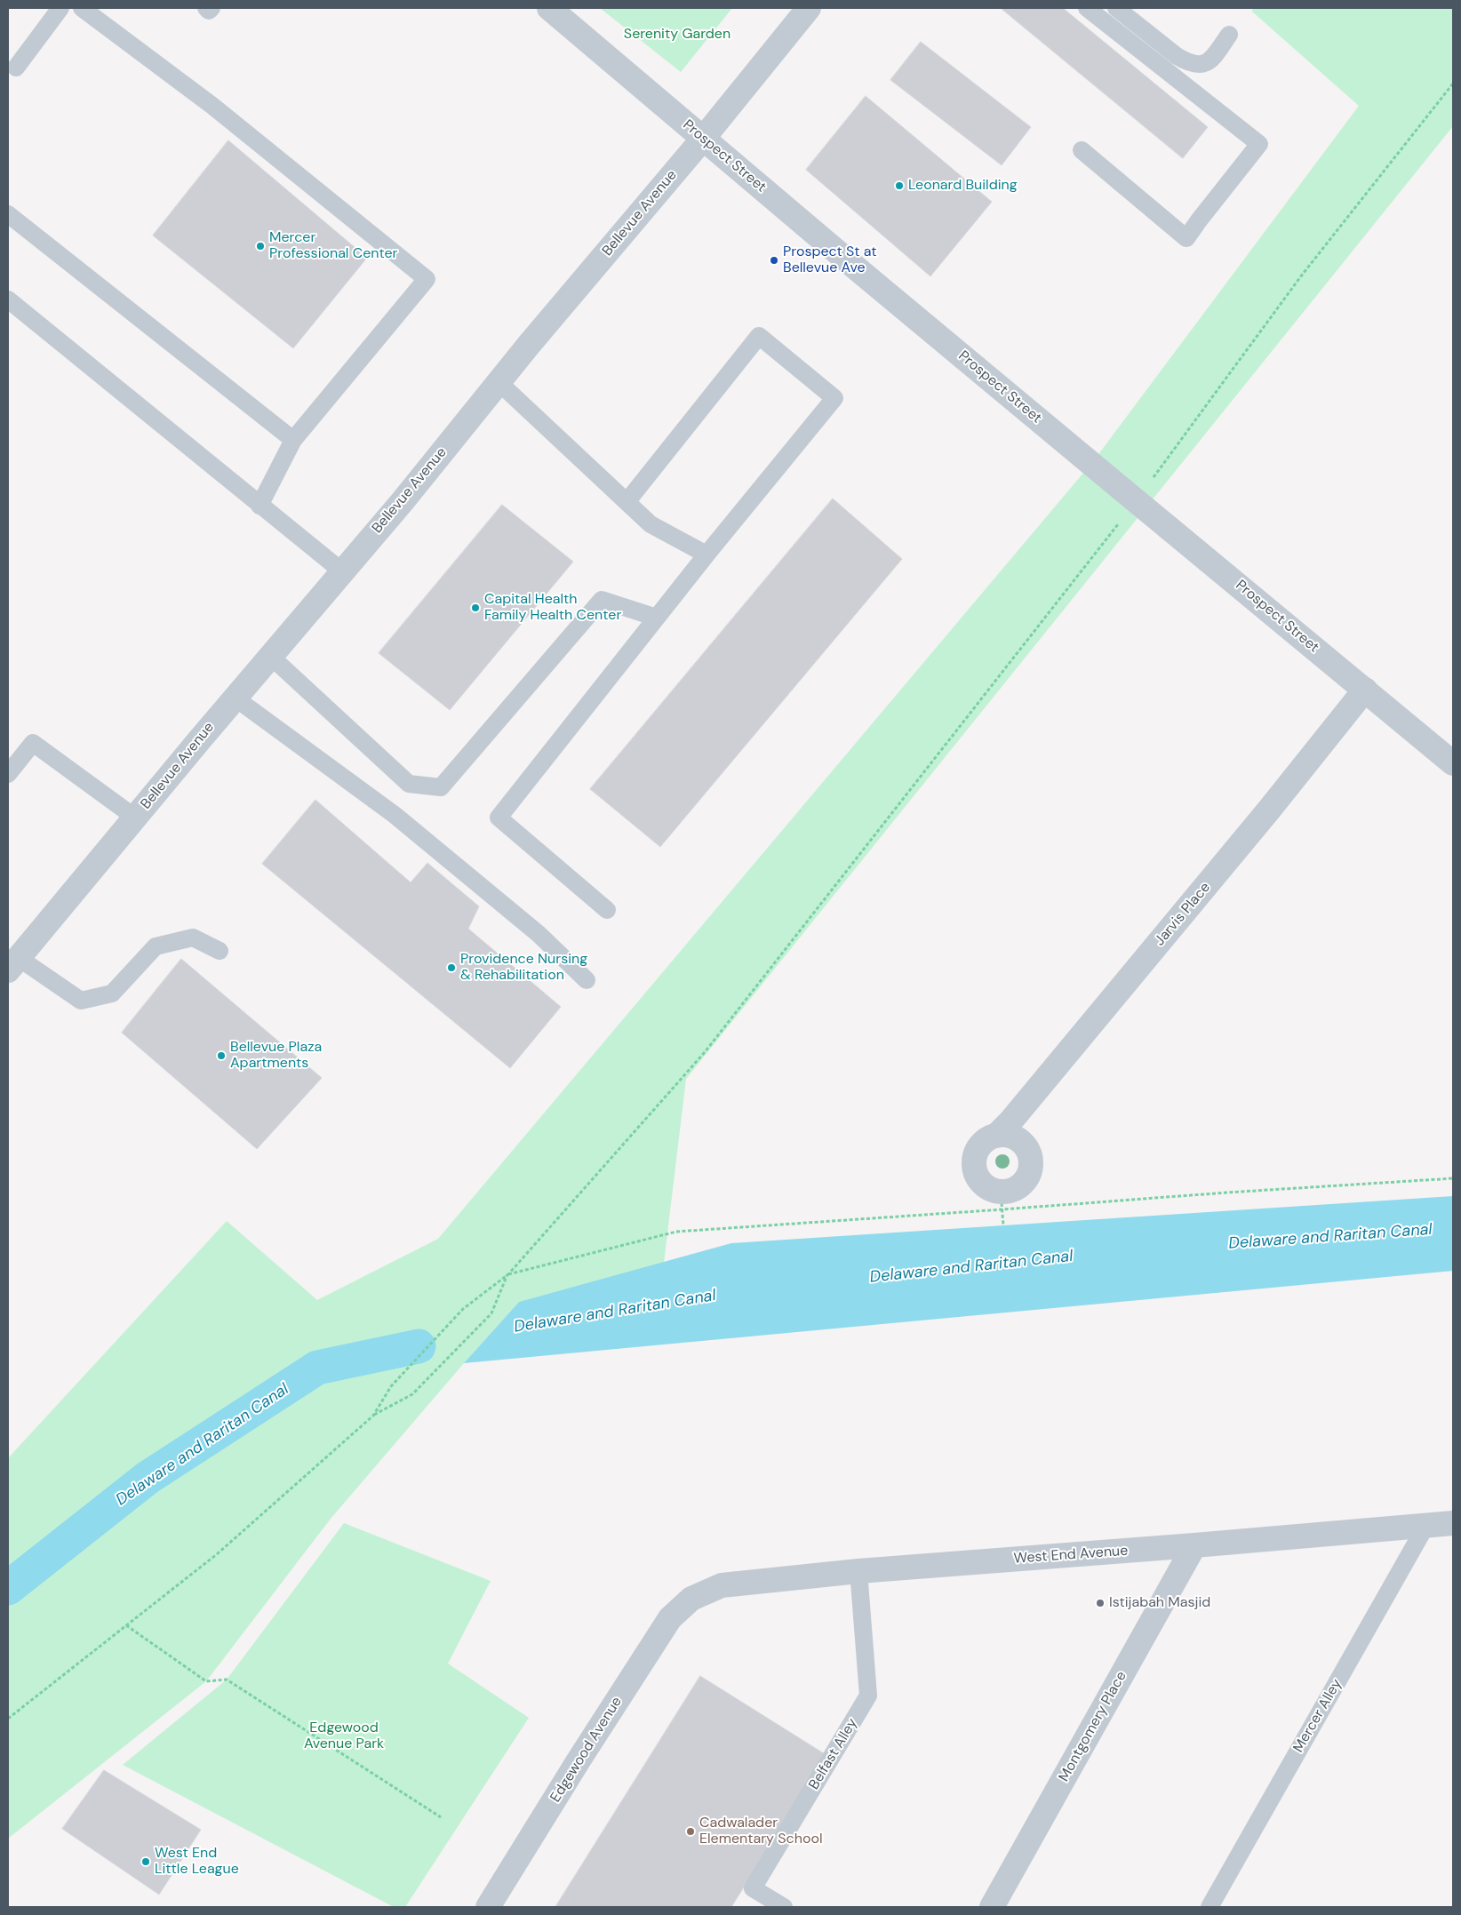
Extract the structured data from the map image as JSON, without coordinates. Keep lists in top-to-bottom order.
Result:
{
  "streets": {
    "street": [
      "Prospect Street",
      "Bellevue Avenue",
      "Jarvis Place",
      "West End Avenue",
      "Montgomery Place",
      "Edgewood Avenue"
    ],
    "lane": ["Mercer Alley", "Belfast Alley"]
  },
  "crossings": [
    ["Prospect Street", "Bellevue Avenue"],
    ["Prospect Street", "Jarvis Place"],
    ["West End Avenue", "Mercer Alley"],
    ["West End Avenue", "Montgomery Place"],
    ["West End Avenue", "Edgewood Avenue"],
    ["West End Avenue", "Belfast Alley"]
  ],
  "water": ["Delaware and Raritan Canal"],
  "parks": ["Serenity Garden", "Edgewood Avenue Park"],
  "places": [
    "Leonard Building",
    "Mercer Professional Center",
    "Prospect St at Bellevue Ave",
    "Capital Health Family Health Center",
    "Providence Nursing & Rehabilitation",
    "Bellevue Plaza Apartments",
    "Istijabah Masjid",
    "Cadwalader Elementary School",
    "West End Little League"
  ]
}
